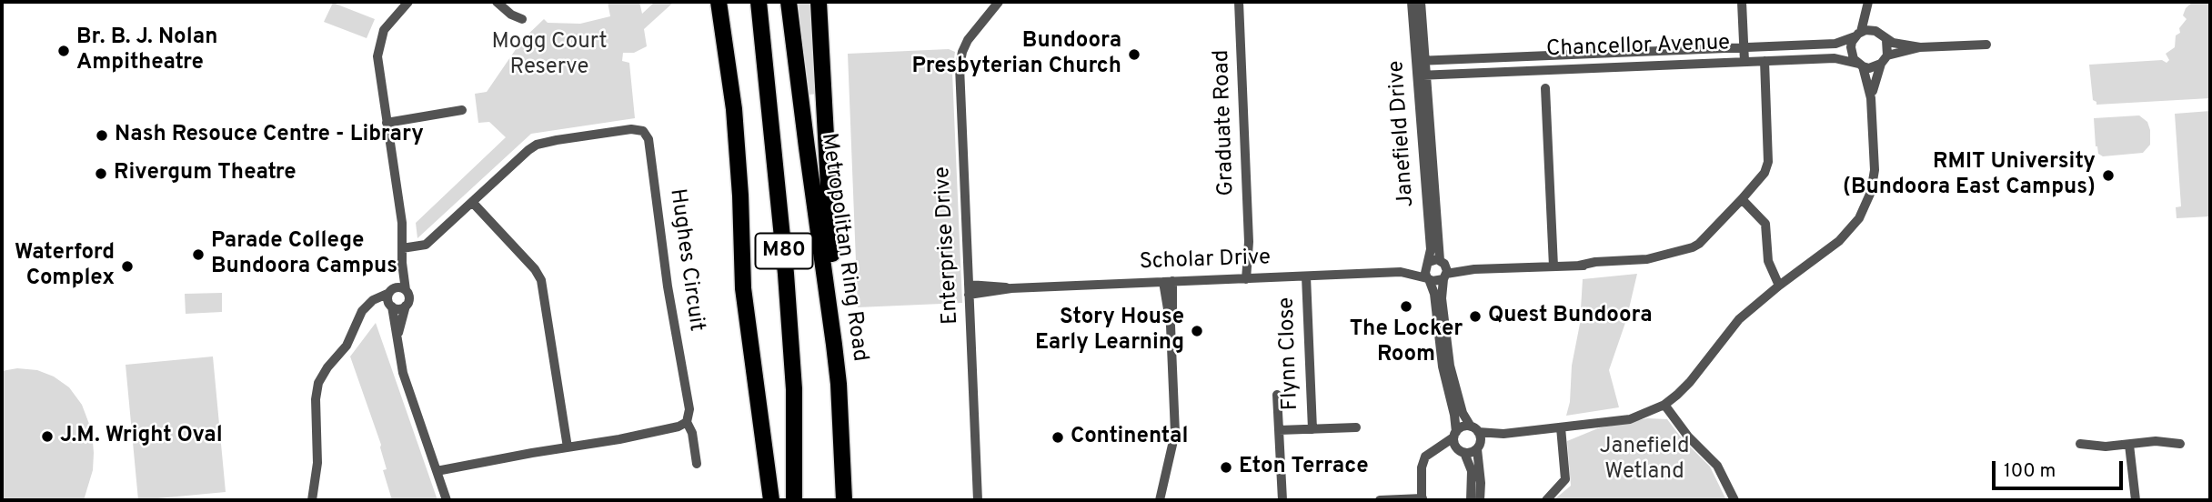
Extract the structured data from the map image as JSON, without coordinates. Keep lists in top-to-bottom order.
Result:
{
  "streets": {
    "highway": ["Metropolitan Ring Road", "M80"],
    "street": [
      "Chancellor Avenue",
      "Graduate Road",
      "Janefield Drive",
      "Enterprise Drive",
      "Hughes Circuit",
      "Scholar Drive",
      "Flynn Close"
    ]
  },
  "crossings": [
    ["Chancellor Avenue", "Janefield Drive"],
    ["Graduate Road", "Scholar Drive"],
    ["Janefield Drive", "Scholar Drive"],
    ["Enterprise Drive", "Scholar Drive"],
    ["Scholar Drive", "Flynn Close"]
  ],
  "parks": ["Mogg Court Reserve", "Janefield Wetland"],
  "places": [
    "Br. B. J. Nolan Ampitheatre",
    "Bundoora Presbyterian Church",
    "Nash Resouce Centre - Library",
    "Rivergum Theatre",
    "RMIT University (Bundoora East Campus)",
    "Parade College Bundoora Campus",
    "Waterford Complex",
    "The Locker Room",
    "Quest Bundoora",
    "Story House Early Learning",
    "J.M. Wright Oval",
    "Continental",
    "Eton Terrace"
  ],
  "scale_bar": "100 m"
}
